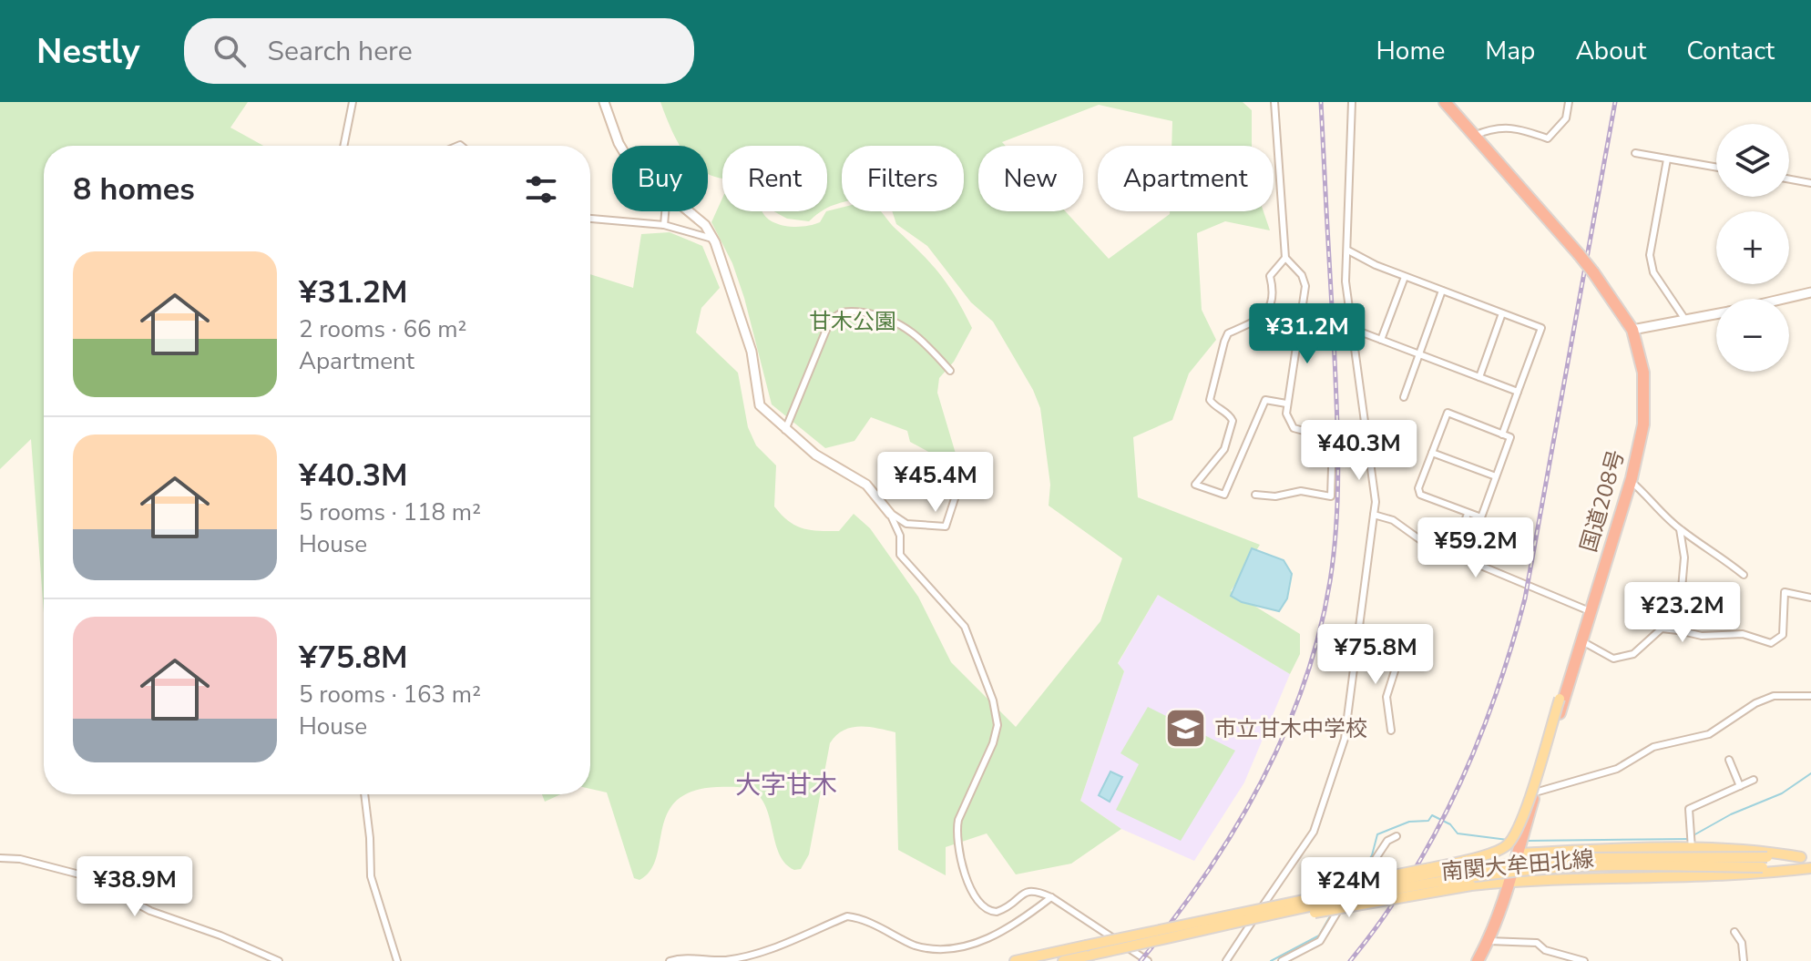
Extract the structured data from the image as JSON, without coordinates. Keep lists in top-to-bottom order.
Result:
{
  "streets": {
    "highway": ["国道208号"],
    "main road": ["南関大牟田北線"]
  },
  "districts": ["大字甘木"],
  "parks": ["甘木公園"],
  "places": {
    "school or university": ["市立甘木中学校"]
  },
  "page": {
    "header": "Nestly",
    "search": "Search here",
    "nav": [
      "Home",
      "Map",
      "About",
      "Contact"
    ],
    "map_buttons": ["+", "−"],
    "chip": [
      "Buy",
      "Rent",
      "Filters",
      "New",
      "Apartment"
    ],
    "heading": "8 homes",
    "list": [
      {
        "name": "¥31.2M",
        "note": "2 rooms · 66 m² · Apartment"
      },
      {
        "name": "¥40.3M",
        "note": "5 rooms · 118 m² · House"
      },
      {
        "name": "¥75.8M",
        "note": "5 rooms · 163 m² · House"
      }
    ],
    "price": [
      "¥31.2M",
      "¥40.3M",
      "¥45.4M",
      "¥59.2M",
      "¥23.2M",
      "¥75.8M",
      "¥38.9M",
      "¥24M"
    ]
  }
}
